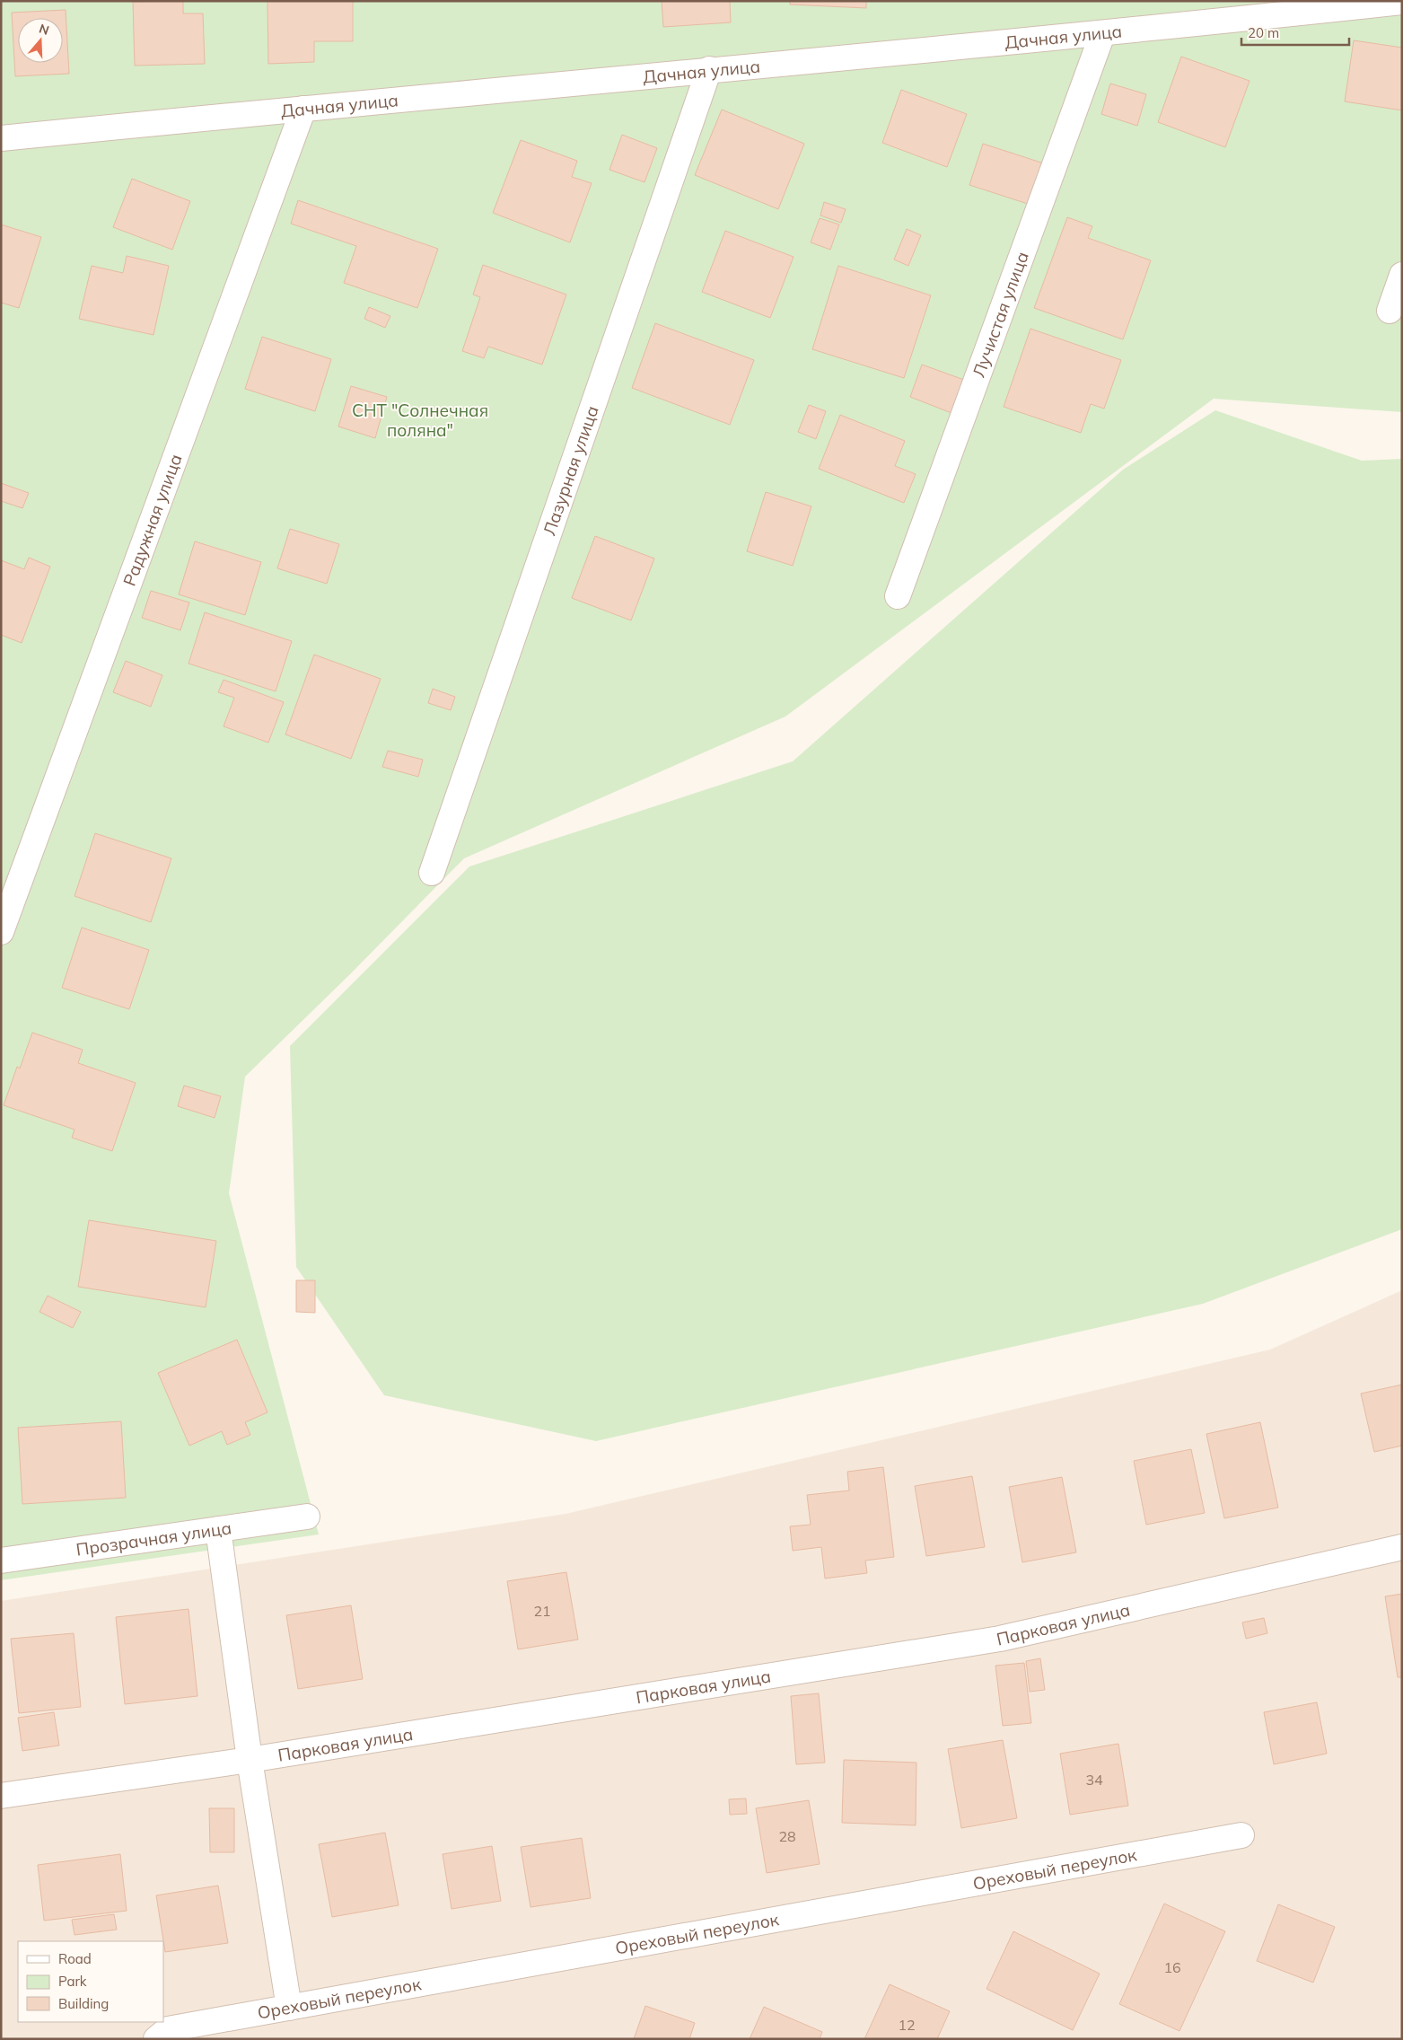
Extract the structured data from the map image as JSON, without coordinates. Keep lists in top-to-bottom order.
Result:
{
  "streets": {
    "street": [
      "Дачная улица",
      "Лучистая улица",
      "Лазурная улица",
      "Радужная улица",
      "Прозрачная улица",
      "Парковая улица",
      "Ореховый переулок"
    ]
  },
  "crossings": [
    ["Дачная улица", "Лучистая улица"],
    ["Дачная улица", "Лазурная улица"],
    ["Дачная улица", "Радужная улица"]
  ],
  "parks": ["СНТ \"Солнечная поляна\""],
  "house_numbers": [
    "21",
    "34",
    "28",
    "16",
    "12"
  ],
  "legend": ["Road", "Park", "Building"],
  "scale_bar": "20 m",
  "north": "top"
}
